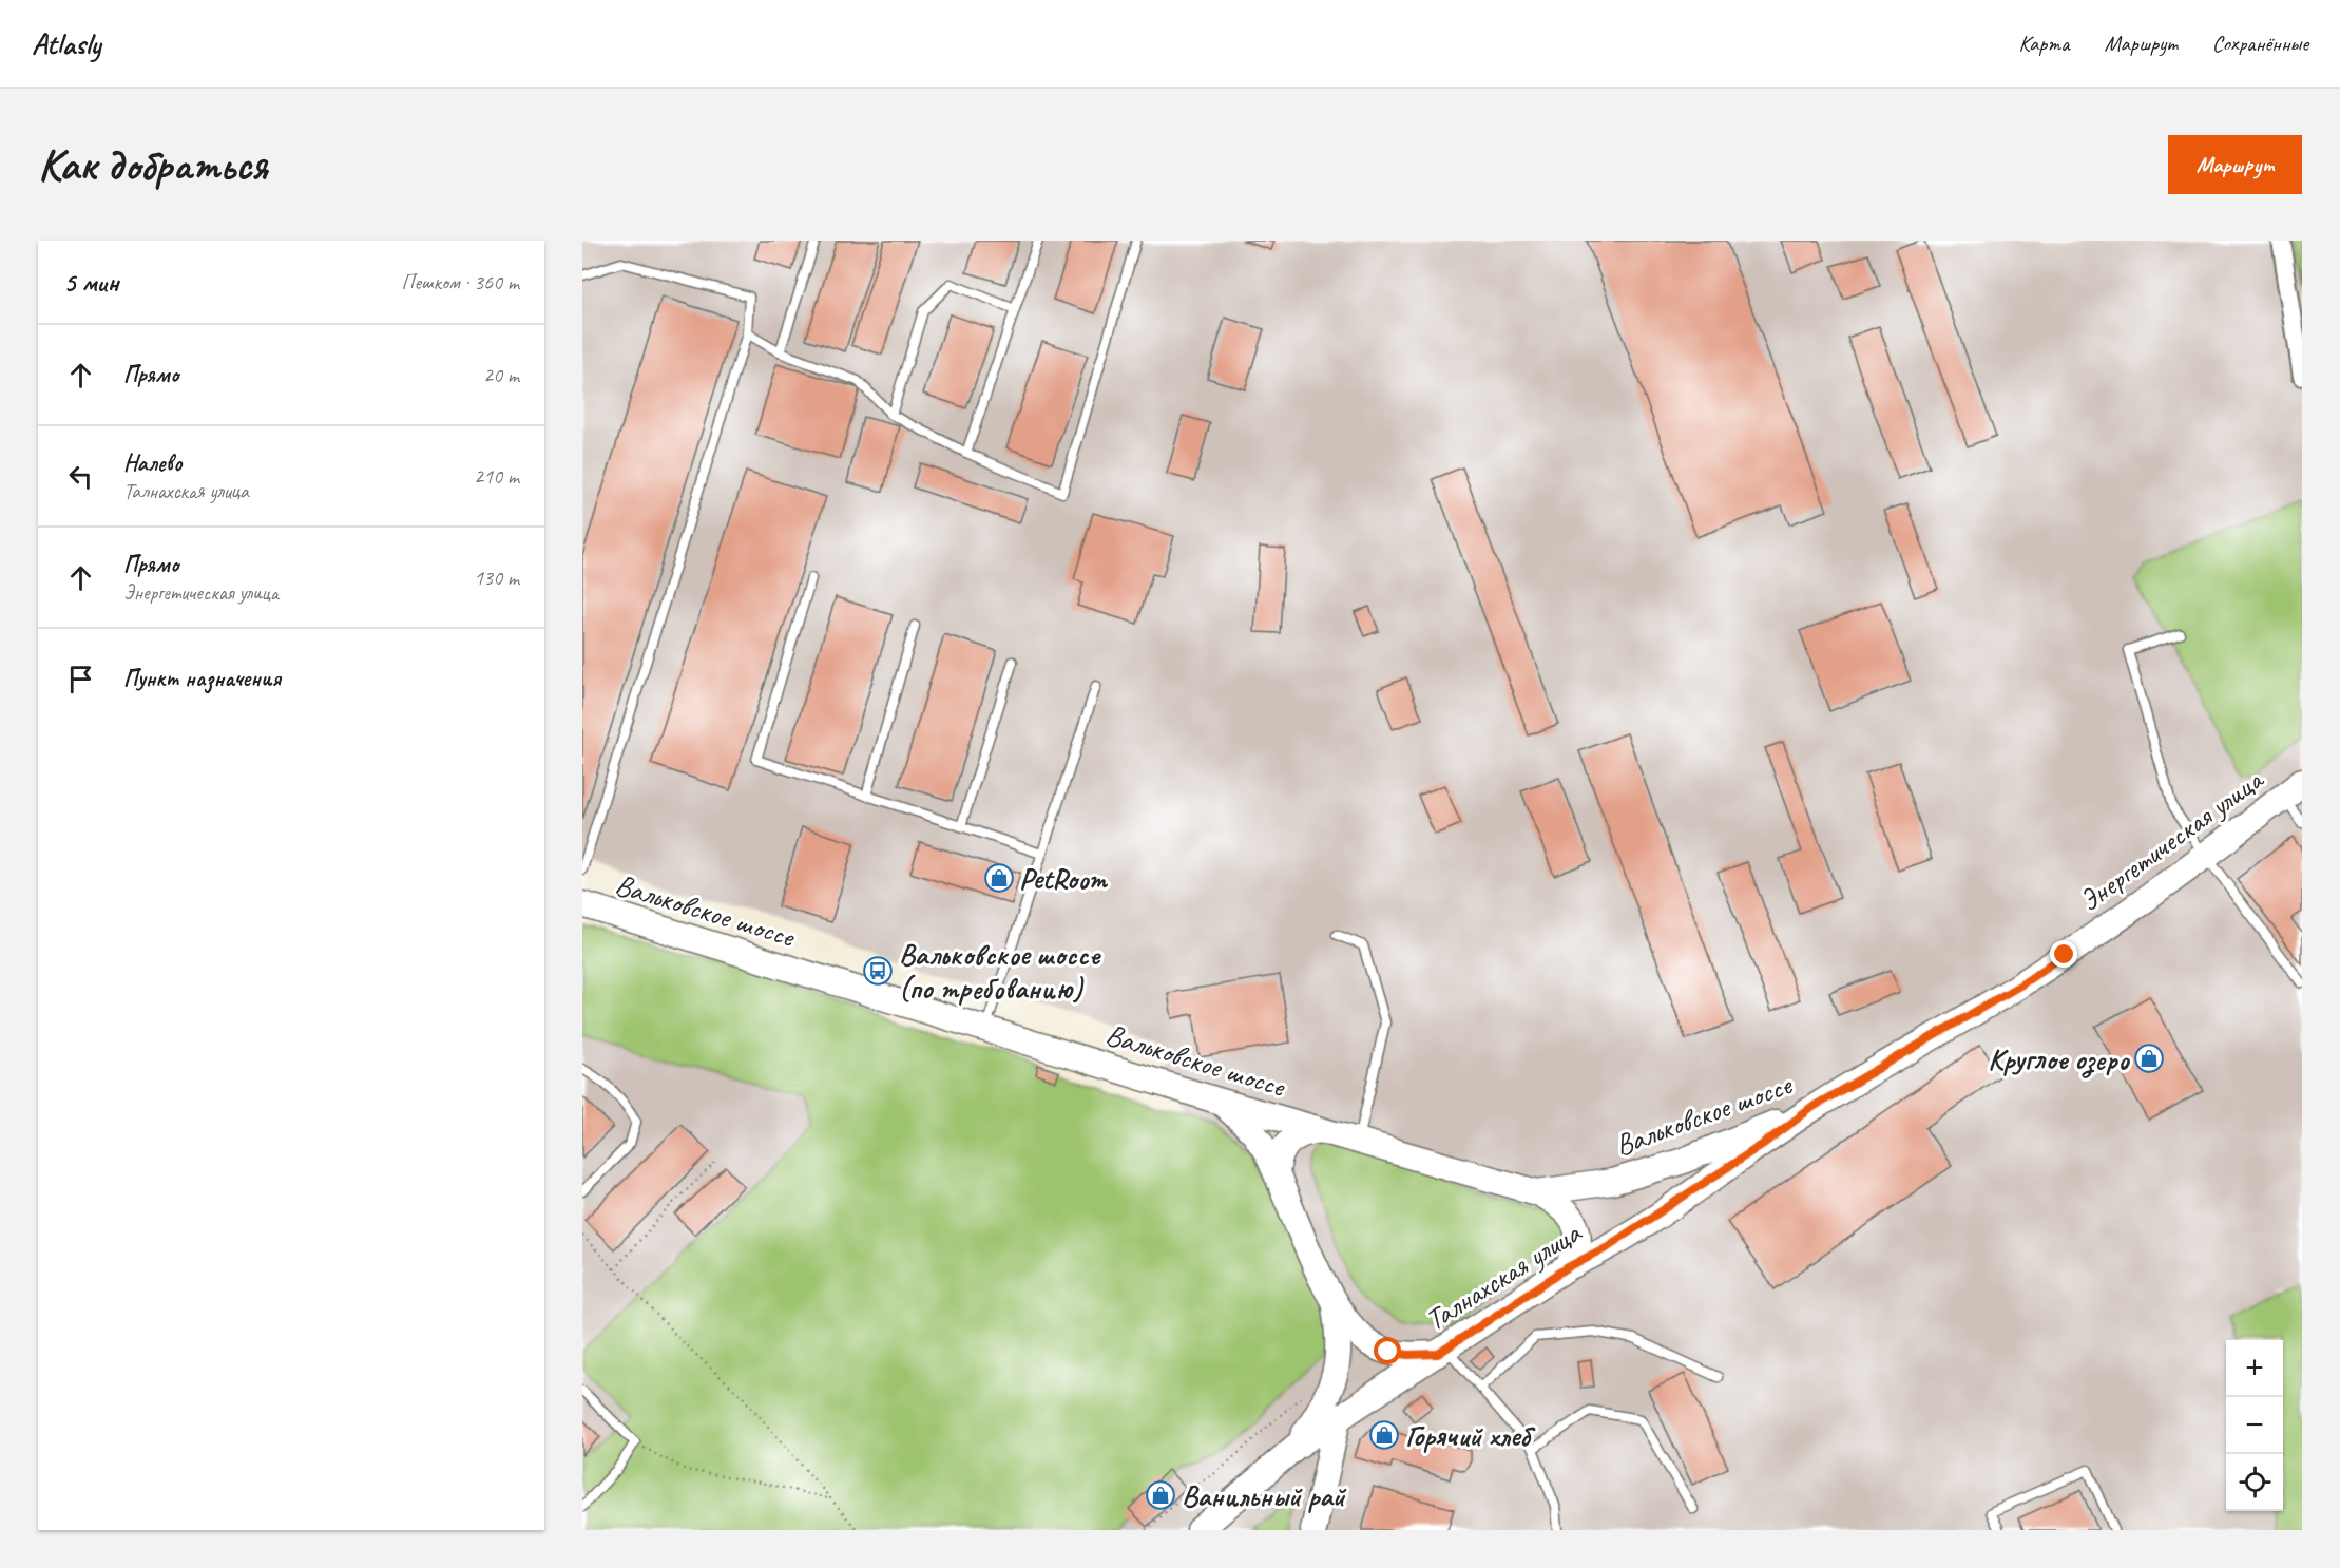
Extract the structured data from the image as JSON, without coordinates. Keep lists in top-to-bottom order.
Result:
{
  "streets": {
    "main road": ["Энергетическая улица", "Вальковское шоссе", "Талнахская улица"]
  },
  "crossings": [
    ["Энергетическая улица", "Вальковское шоссе"],
    ["Энергетическая улица", "Талнахская улица"],
    ["Вальковское шоссе", "Талнахская улица"]
  ],
  "places": {
    "shop": [
      "PetRoom",
      "Круглое озеро",
      "Горячий хлеб",
      "Ванильный рай"
    ],
    "bus stop": ["Вальковское шоссе (по требованию)"]
  },
  "page": {
    "header": "Atlasly",
    "nav": ["Карта", "Маршрут", "Сохранённые"],
    "buttons": "Маршрут",
    "title": "Как добраться",
    "heading": ["5 мин", "Пешком · 360 m"],
    "list": [
      ["Прямо", "20 m"],
      ["Налево", "Талнахская улица", "210 m"],
      ["Прямо", "Энергетическая улица", "130 m"],
      "Пункт назначения"
    ],
    "map_buttons": ["+", "−"]
  }
}
